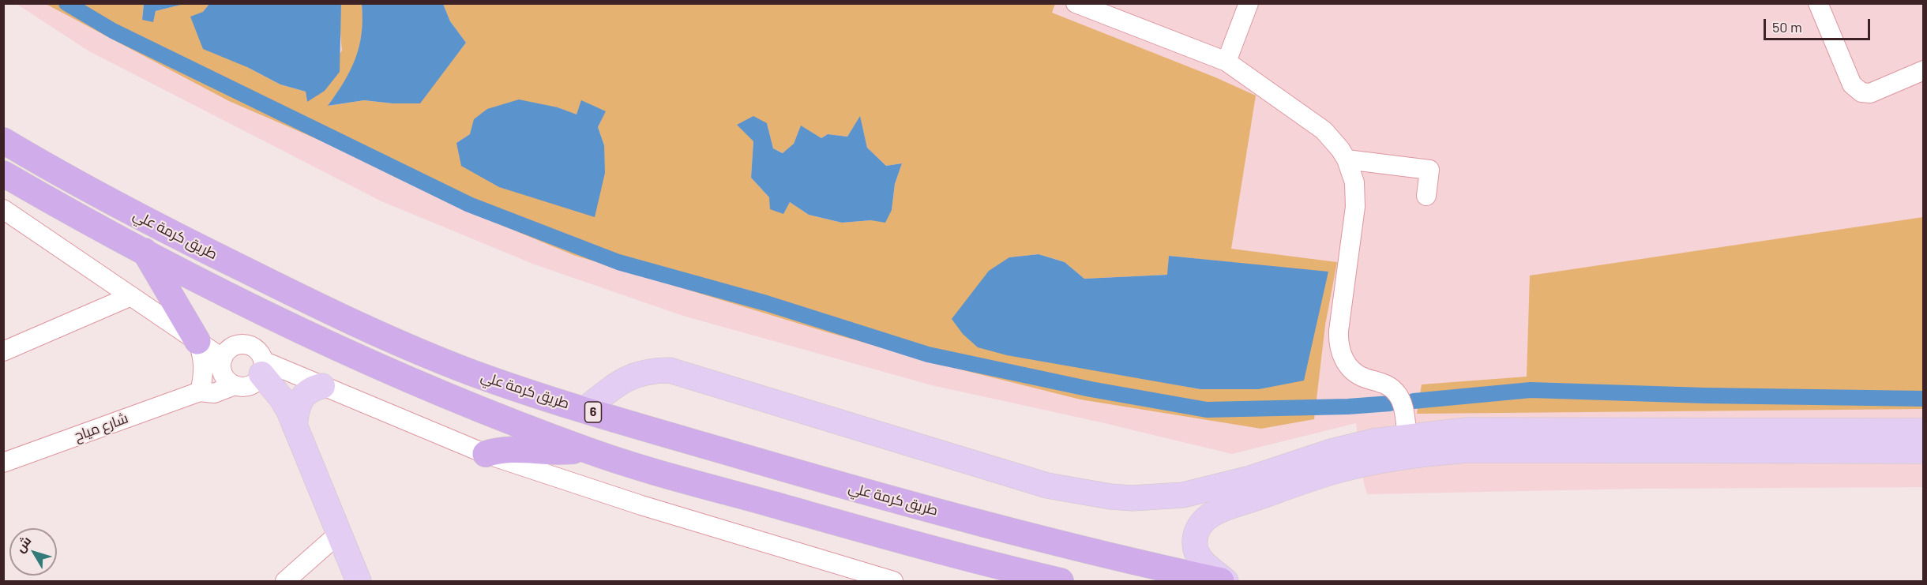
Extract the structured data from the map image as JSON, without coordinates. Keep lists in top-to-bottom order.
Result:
{
  "streets": {
    "highway": ["طريق كرمة علي", "6"],
    "street": ["شارع مياح"]
  },
  "scale_bar": "50 m",
  "north": "top left"
}
